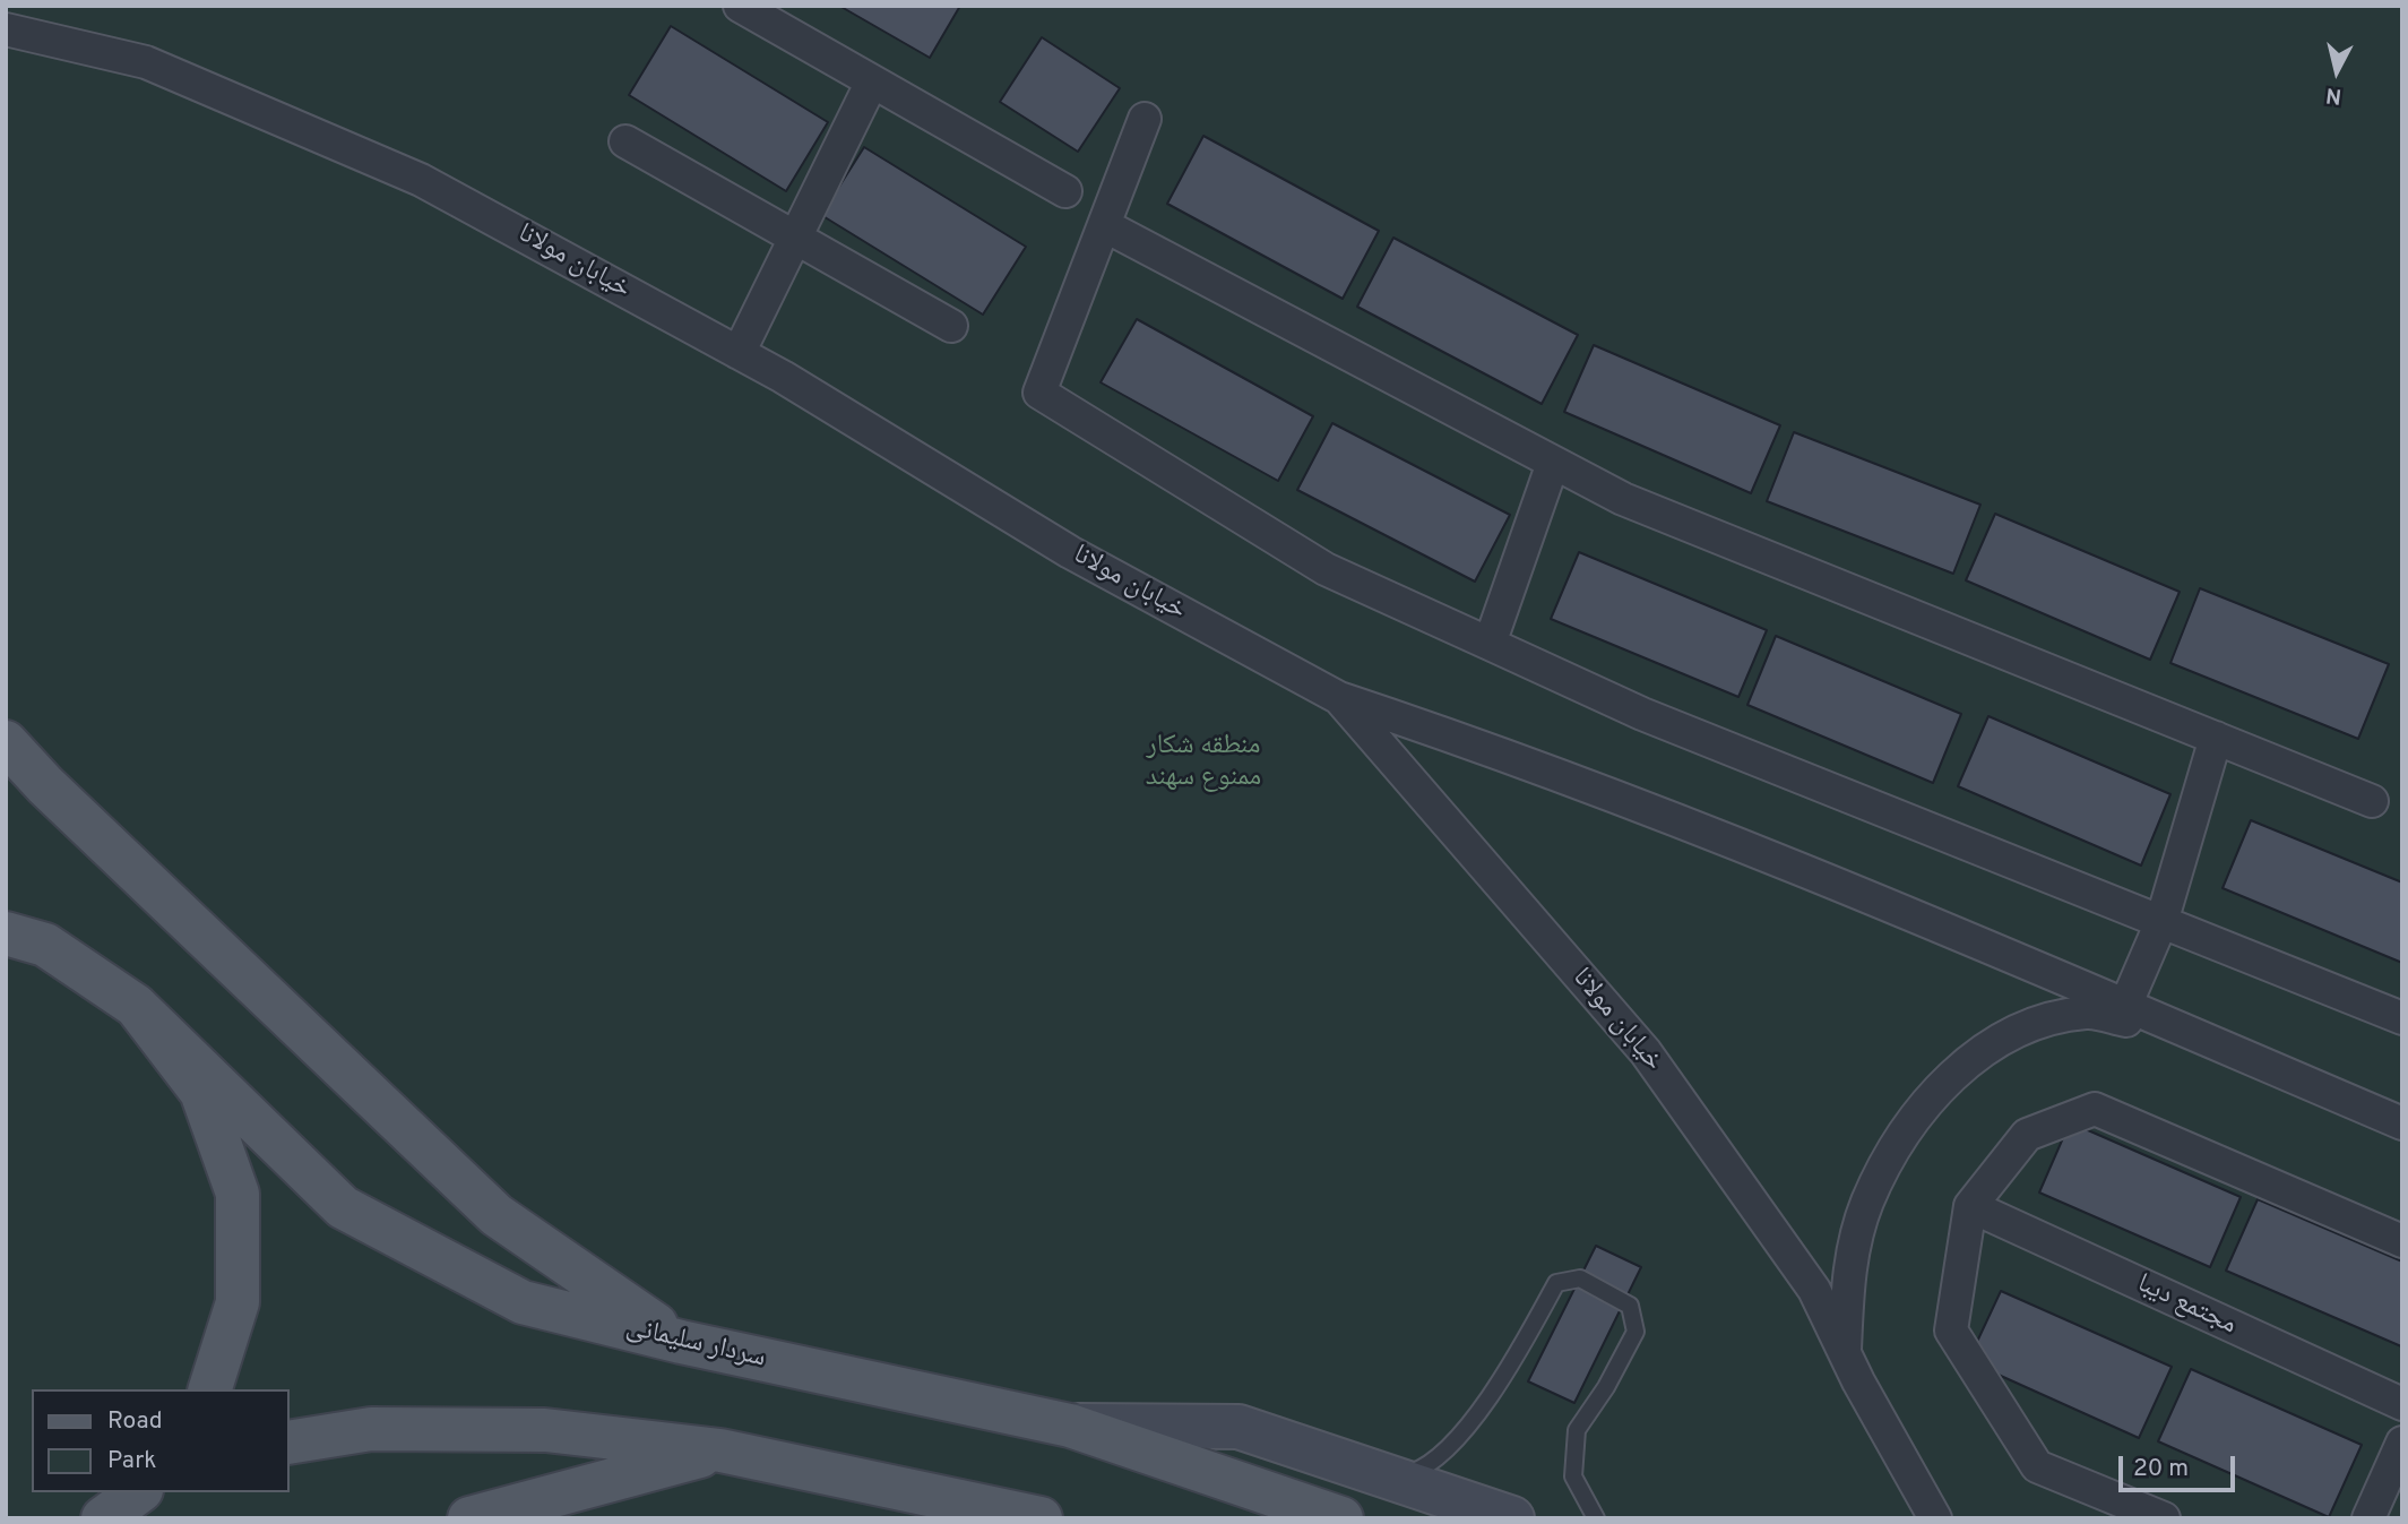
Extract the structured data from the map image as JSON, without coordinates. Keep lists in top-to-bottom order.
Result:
{
  "streets": {
    "main road": ["سردار سلیمانی"],
    "street": ["خیابان مولانا", "مجتمع دیبا"]
  },
  "parks": ["منطقه شکار ممنوع سهند"],
  "legend": ["Road", "Park"],
  "scale_bar": "20 m",
  "north": "bottom"
}
